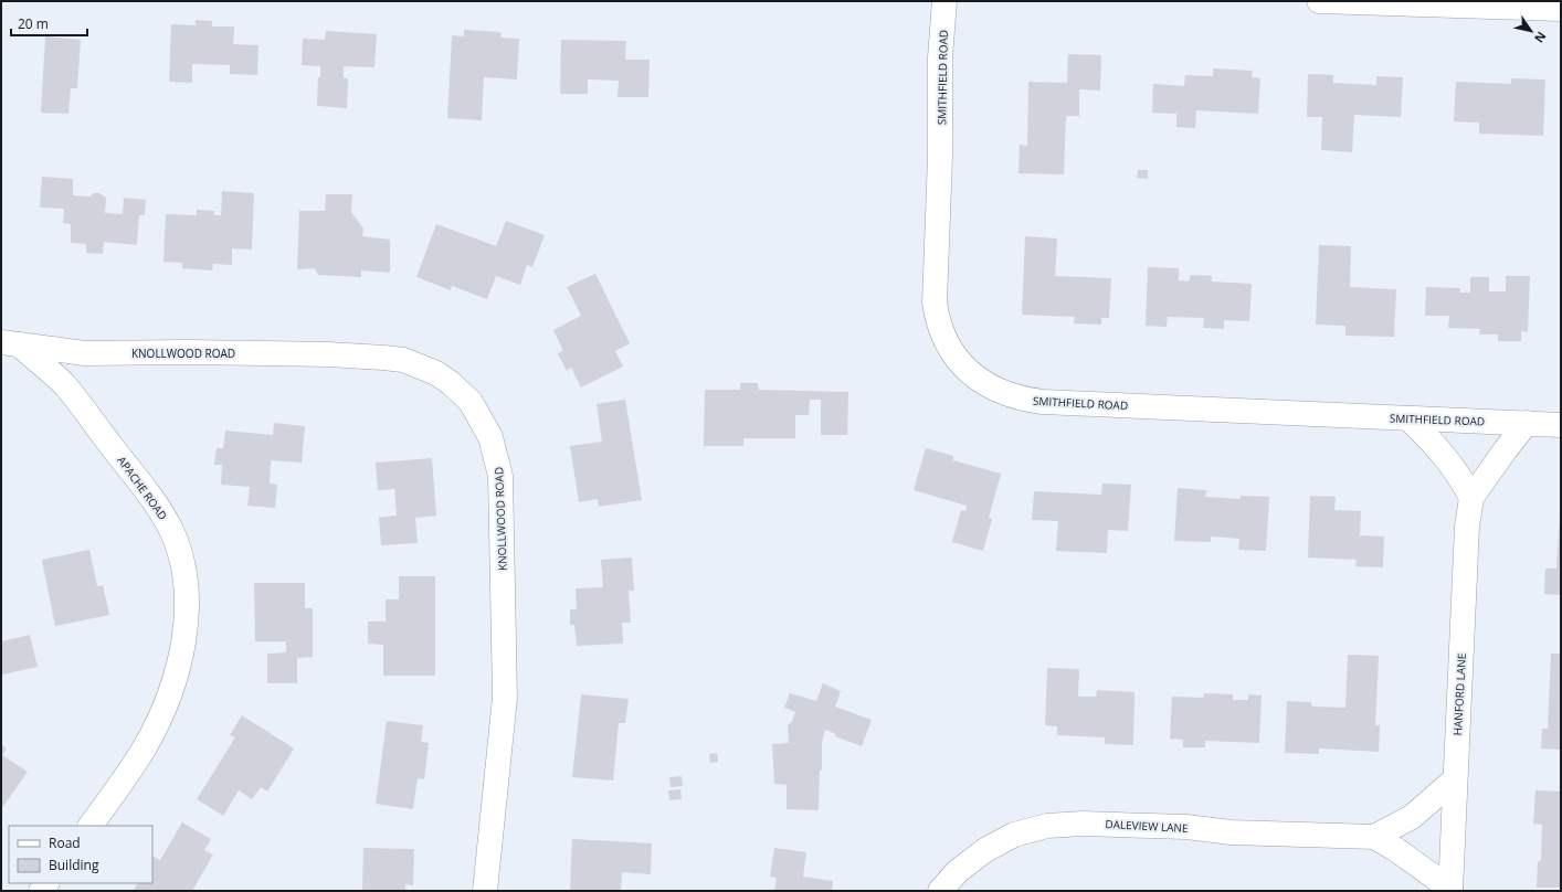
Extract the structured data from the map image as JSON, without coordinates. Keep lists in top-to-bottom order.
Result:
{
  "streets": {
    "street": [
      "SMITHFIELD ROAD",
      "KNOLLWOOD ROAD",
      "APACHE ROAD",
      "HANFORD LANE",
      "DALEVIEW LANE"
    ]
  },
  "crossings": [
    ["SMITHFIELD ROAD", "HANFORD LANE"],
    ["KNOLLWOOD ROAD", "APACHE ROAD"],
    ["HANFORD LANE", "DALEVIEW LANE"]
  ],
  "legend": ["Road", "Building"],
  "scale_bar": "20 m",
  "north": "bottom right"
}
